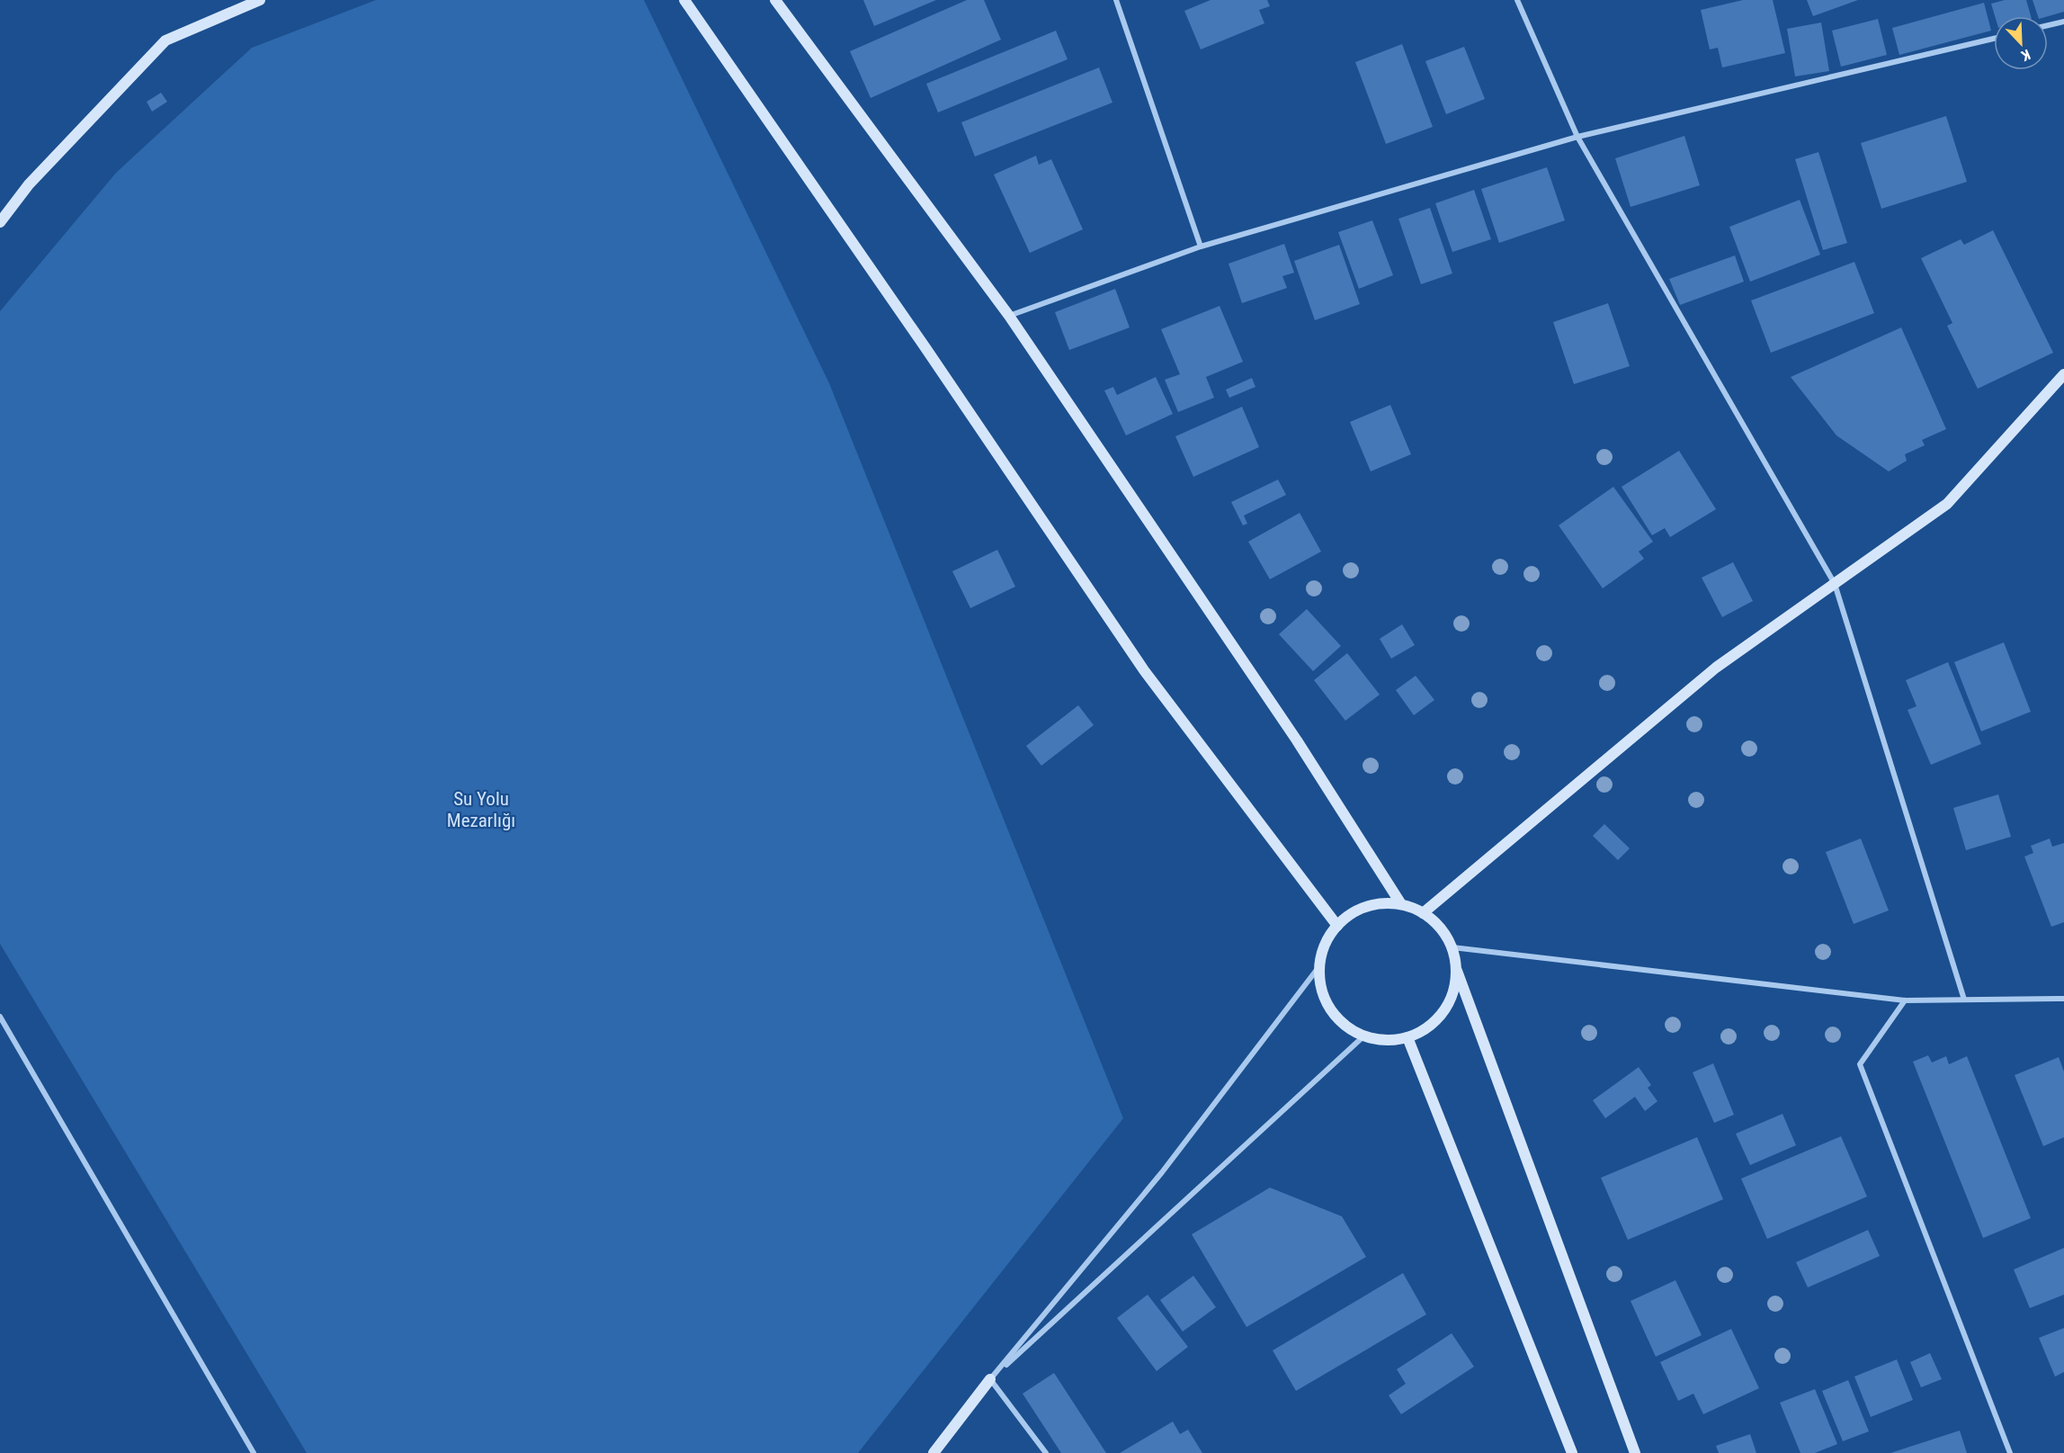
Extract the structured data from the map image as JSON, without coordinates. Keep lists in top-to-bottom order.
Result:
{
  "parks": ["Su Yolu Mezarlığı"],
  "north": "bottom right"
}
